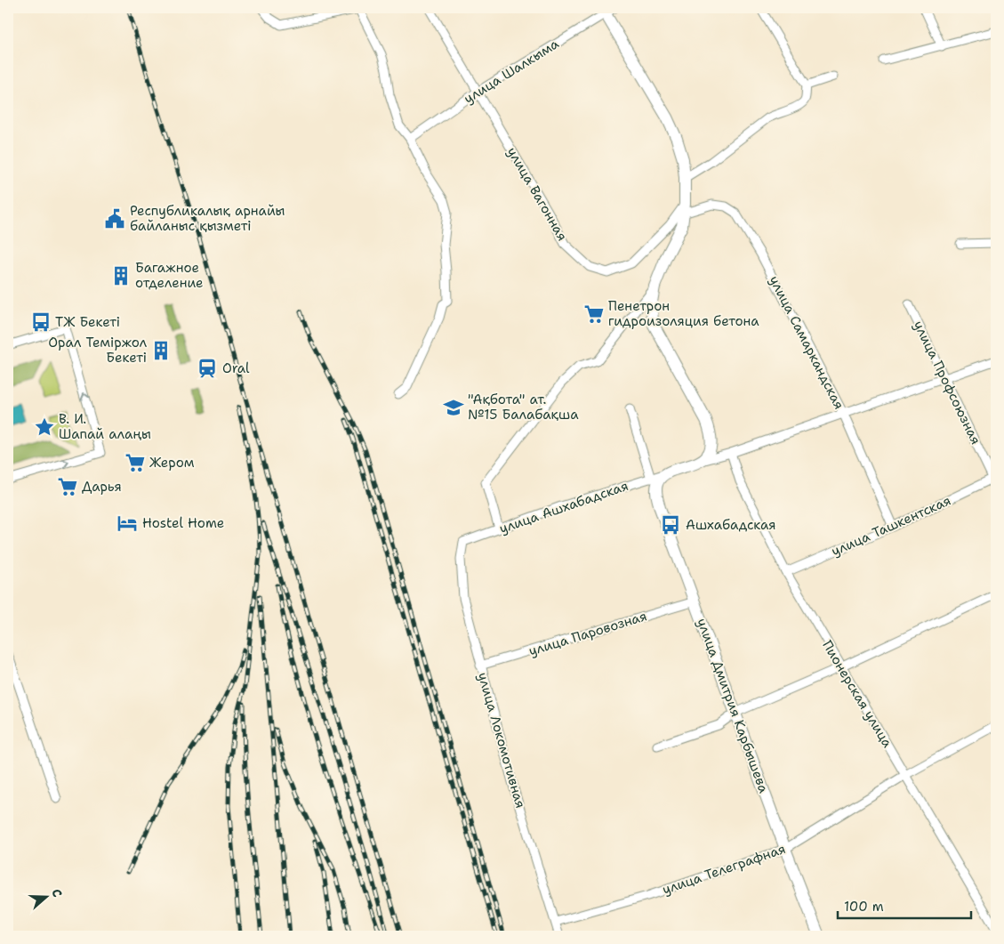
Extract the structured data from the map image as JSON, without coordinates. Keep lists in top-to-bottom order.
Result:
{
  "streets": {
    "street": [
      "улица Шалкыма",
      "улица Вагонная",
      "улица Самаркандская",
      "улица Профсоюзная",
      "улица Ашхабадская",
      "улица Ташкентская",
      "улица Паровозная",
      "Пионерская улица",
      "улица Дмитрия Карбышева",
      "улица Локомотивная",
      "улица Телеграфная"
    ]
  },
  "crossings": [
    ["улица Шалкыма", "улица Вагонная"],
    ["улица Вагонная", "улица Самаркандская"],
    ["улица Самаркандская", "улица Ташкентская"],
    ["улица Профсоюзная", "улица Ташкентская"],
    ["улица Ашхабадская", "улица Дмитрия Карбышева"],
    ["улица Ашхабадская", "улица Локомотивная"],
    ["улица Ташкентская", "Пионерская улица"],
    ["улица Паровозная", "улица Дмитрия Карбышева"],
    ["улица Паровозная", "улица Локомотивная"],
    ["Пионерская улица", "улица Телеграфная"],
    ["улица Дмитрия Карбышева", "улица Телеграфная"],
    ["улица Локомотивная", "улица Телеграфная"]
  ],
  "places": {
    "public building": ["Республикалық арнайы байланыс қызметі"],
    "building": ["Багажное отделение", "Орал Теміржол Бекеті"],
    "supermarket": ["Пенетрон гидроизоляция бетона", "Жером", "Дарья"],
    "bus stop": ["ТЖ Бекеті", "Ашхабадская"],
    "station": ["Oral"],
    "school or university": ["\"Ақбота\" ат. №15 Балабақша"],
    "place": ["В. И. Шапай алаңы"],
    "hotel": ["Hostel Home"]
  },
  "scale_bar": "100 m",
  "north": "right"
}
